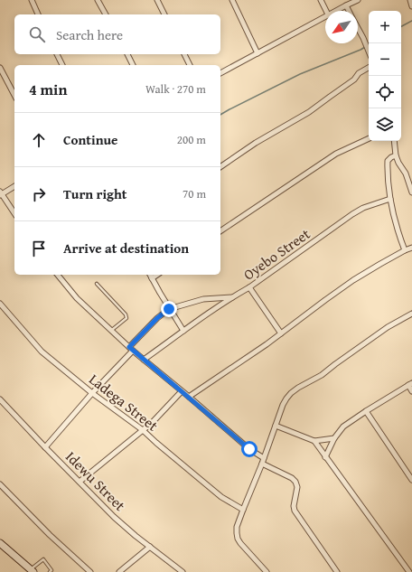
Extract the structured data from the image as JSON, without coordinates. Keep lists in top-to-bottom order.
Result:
{
  "streets": {
    "street": ["Oyebo Street", "Ladega Street", "Idewu Street"]
  },
  "north": "bottom left",
  "page": {
    "map_buttons": ["+", "−"],
    "search": "Search here",
    "heading": ["4 min", "Walk · 270 m"],
    "list": [
      ["Continue", "200 m"],
      ["Turn right", "70 m"],
      "Arrive at destination"
    ]
  }
}
